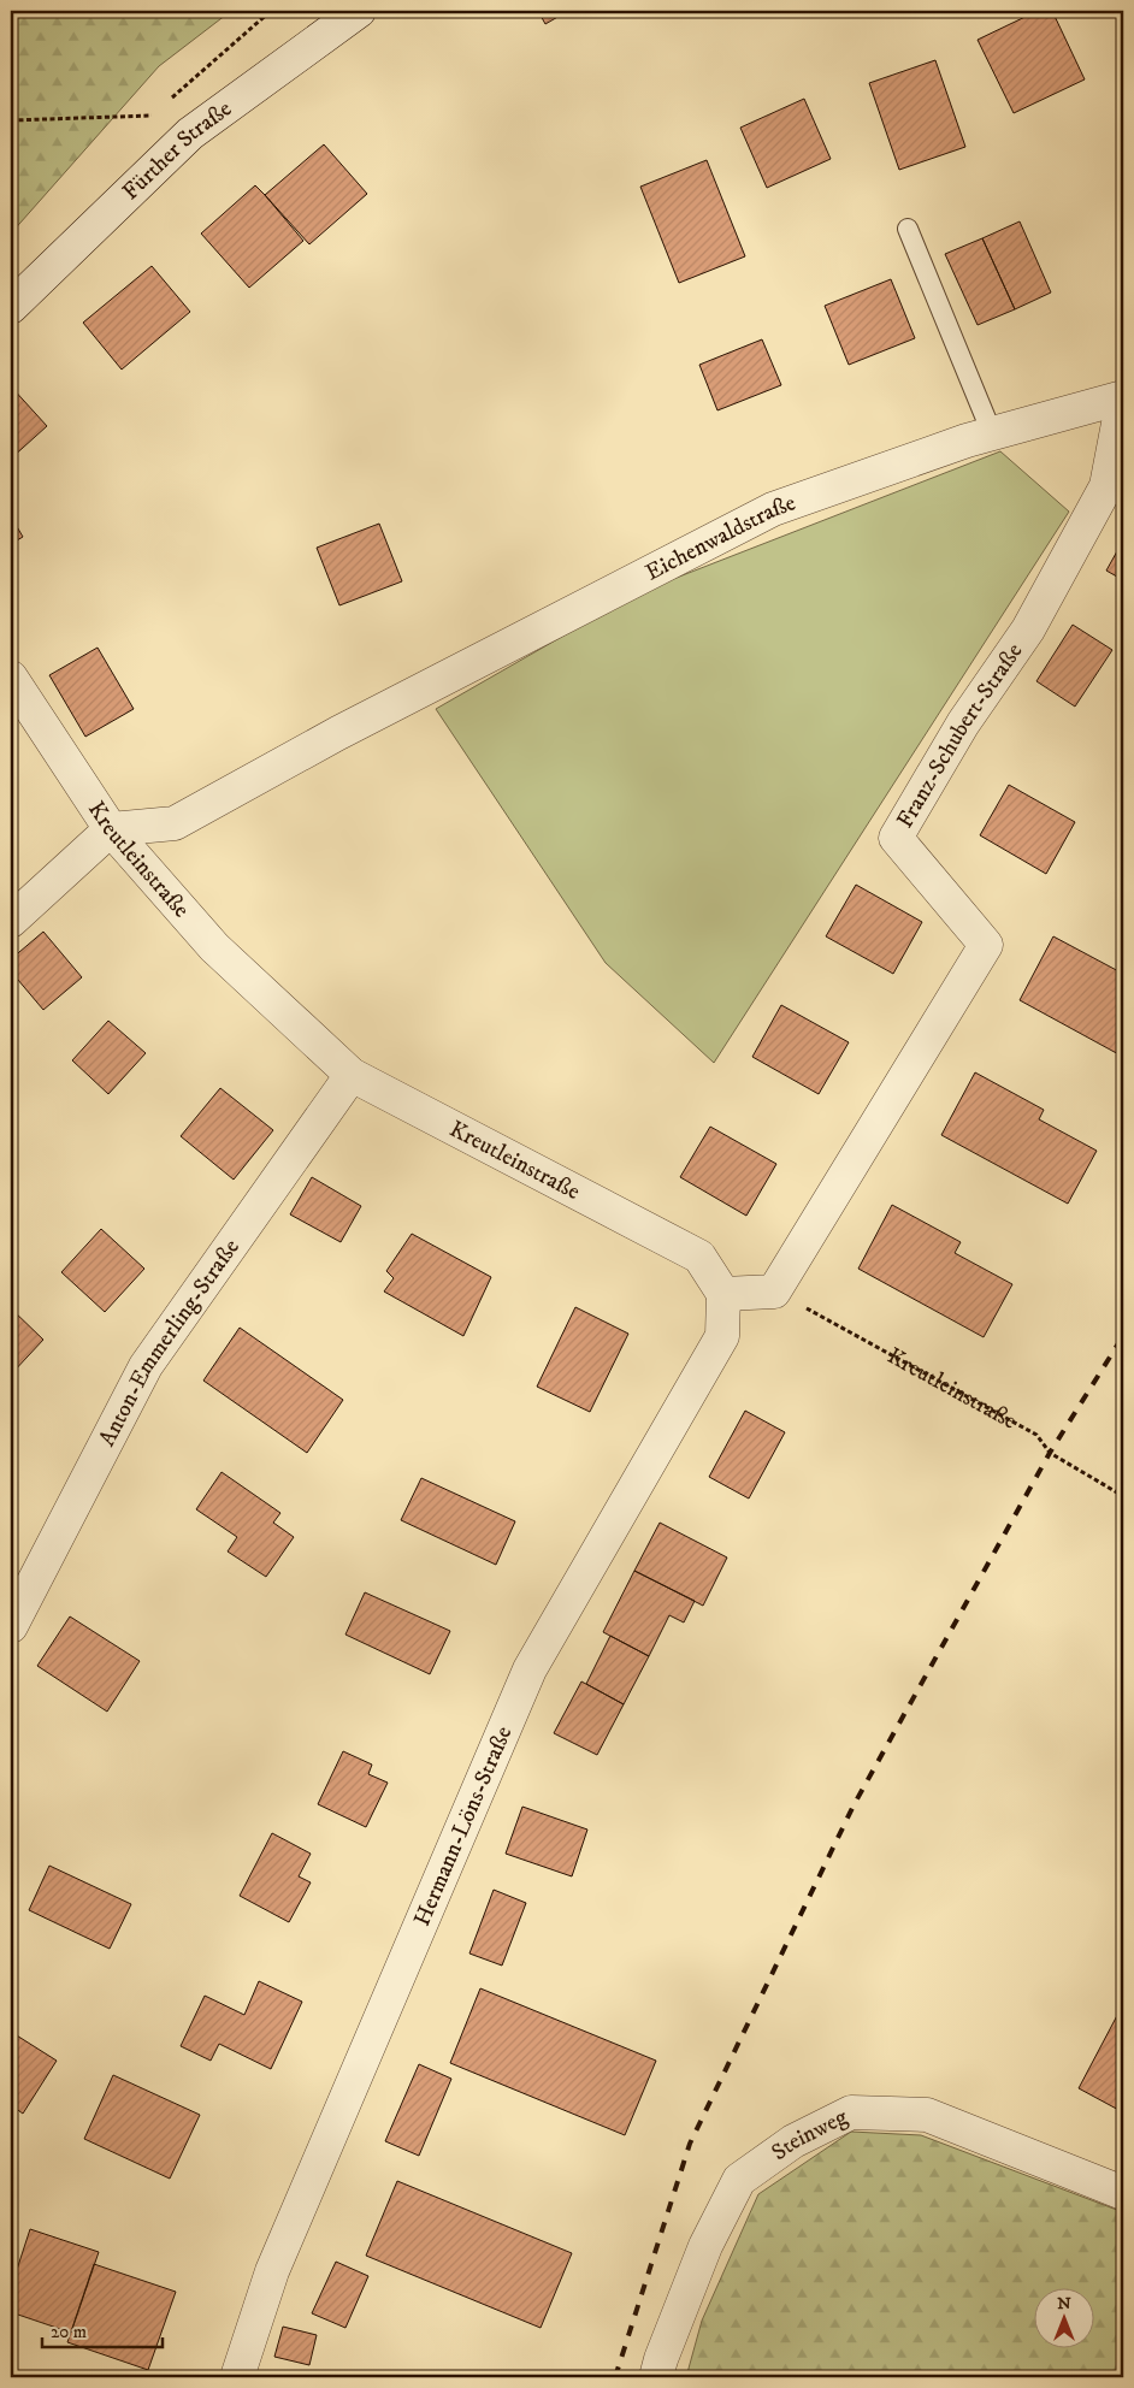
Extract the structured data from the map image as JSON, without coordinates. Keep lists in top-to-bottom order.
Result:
{
  "streets": {
    "street": [
      "Fürther Straße",
      "Eichenwaldstraße",
      "Franz-Schubert-Straße",
      "Kreutleinstraße",
      "Anton-Emmerling-Straße",
      "Hermann-Löns-Straße",
      "Steinweg"
    ]
  },
  "crossings": [
    ["Eichenwaldstraße", "Franz-Schubert-Straße"],
    ["Eichenwaldstraße", "Kreutleinstraße"],
    ["Franz-Schubert-Straße", "Kreutleinstraße"],
    ["Kreutleinstraße", "Anton-Emmerling-Straße"],
    ["Kreutleinstraße", "Hermann-Löns-Straße"]
  ],
  "scale_bar": "20 m",
  "north": "top"
}
